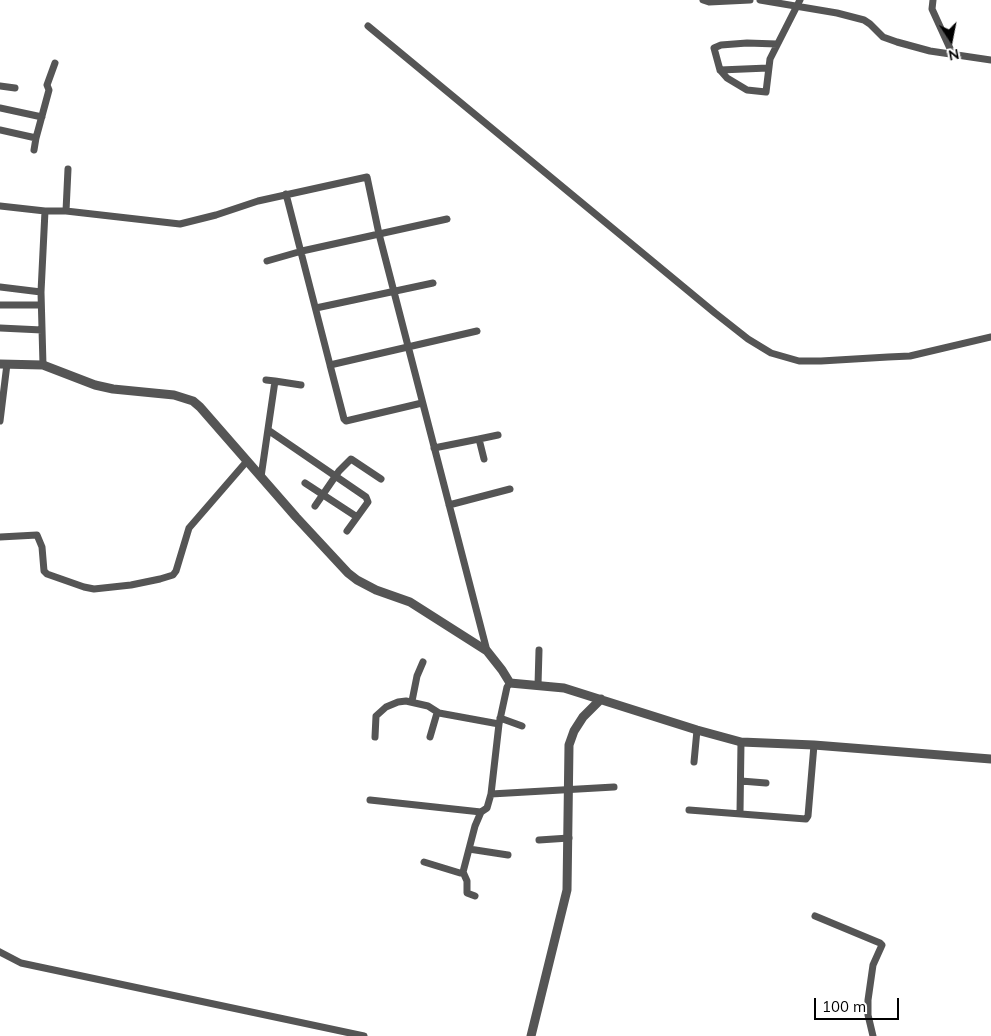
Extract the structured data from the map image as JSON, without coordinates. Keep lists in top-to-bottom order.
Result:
{
  "scale_bar": "100 m",
  "north": "bottom"
}
